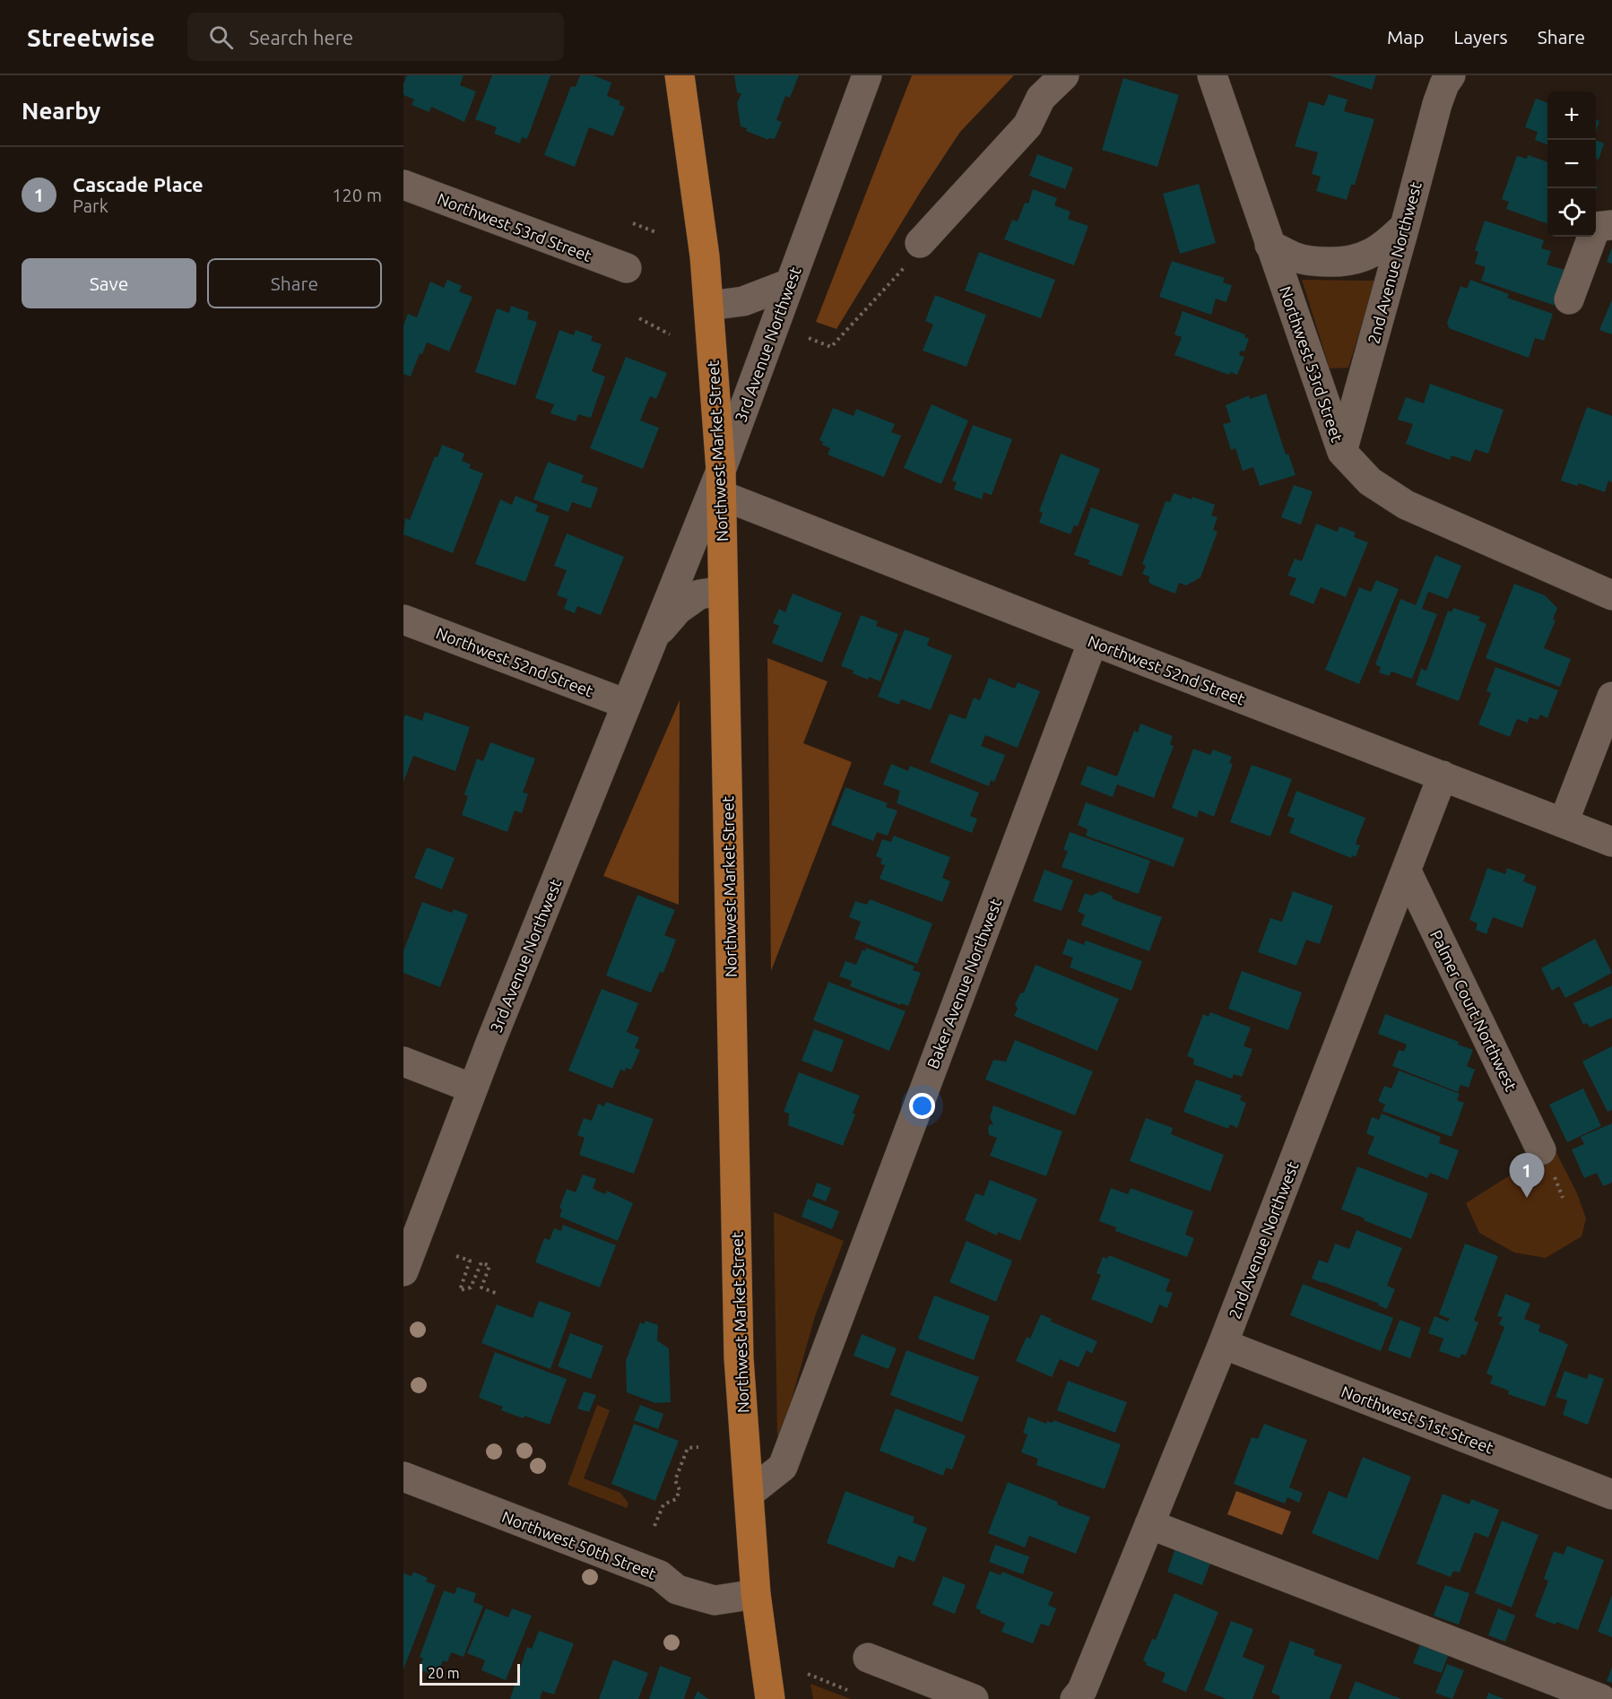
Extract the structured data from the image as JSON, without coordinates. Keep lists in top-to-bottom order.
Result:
{
  "streets": {
    "main road": ["Northwest Market Street"],
    "street": [
      "Northwest 53rd Street",
      "2nd Avenue Northwest",
      "3rd Avenue Northwest",
      "Northwest 52nd Street",
      "Baker Avenue Northwest",
      "Palmer Court Northwest",
      "Northwest 51st Street",
      "Northwest 50th Street"
    ]
  },
  "crossings": [
    ["Northwest 53rd Street", "2nd Avenue Northwest"],
    ["2nd Avenue Northwest", "Northwest 52nd Street"],
    ["2nd Avenue Northwest", "Palmer Court Northwest"],
    ["2nd Avenue Northwest", "Northwest 51st Street"],
    ["3rd Avenue Northwest", "Northwest Market Street"],
    ["3rd Avenue Northwest", "Northwest 52nd Street"],
    ["Northwest Market Street", "Northwest 52nd Street"],
    ["Northwest Market Street", "Baker Avenue Northwest"],
    ["Northwest Market Street", "Northwest 50th Street"],
    ["Northwest 52nd Street", "Baker Avenue Northwest"]
  ],
  "scale_bar": "20 m",
  "page": {
    "header": "Streetwise",
    "search": "Search here",
    "nav": ["Map", "Layers", "Share"],
    "heading": "Nearby",
    "map_buttons": ["+", "−"],
    "list": [
      {
        "mark": "1",
        "name": "Cascade Place",
        "note": "Park",
        "value": "120 m"
      }
    ],
    "buttons": ["Save", "Share"],
    "pins": "1",
    "scale": "20 m"
  }
}
